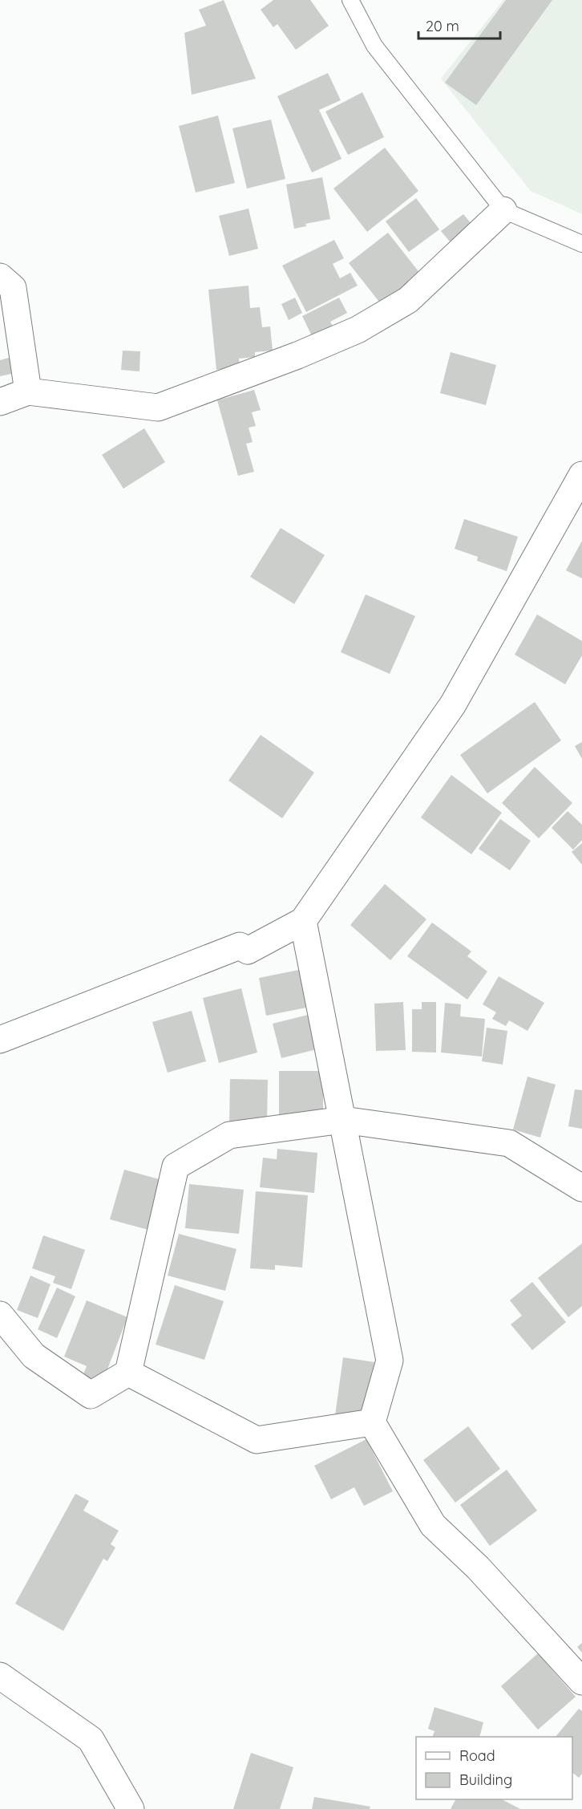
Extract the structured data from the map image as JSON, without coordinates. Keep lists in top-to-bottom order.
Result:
{
  "legend": ["Road", "Building"],
  "scale_bar": "20 m"
}
